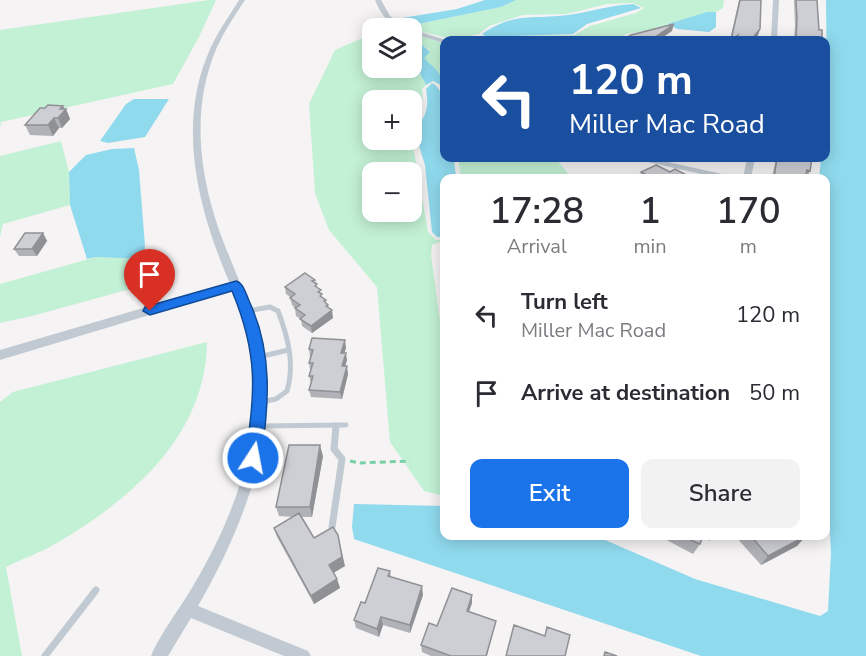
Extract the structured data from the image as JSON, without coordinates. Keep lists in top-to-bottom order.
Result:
{
  "page": {
    "map_buttons": ["+", "−"],
    "turn": ["120 m", "Miller Mac Road"],
    "eta": [
      "17:28",
      "Arrival",
      "1",
      "min",
      "170",
      "m"
    ],
    "list": [
      {
        "name": "Turn left",
        "note": "Miller Mac Road",
        "value": "120 m"
      },
      {
        "name": "Arrive at destination",
        "value": "50 m"
      }
    ],
    "buttons": ["Exit", "Share"]
  }
}
